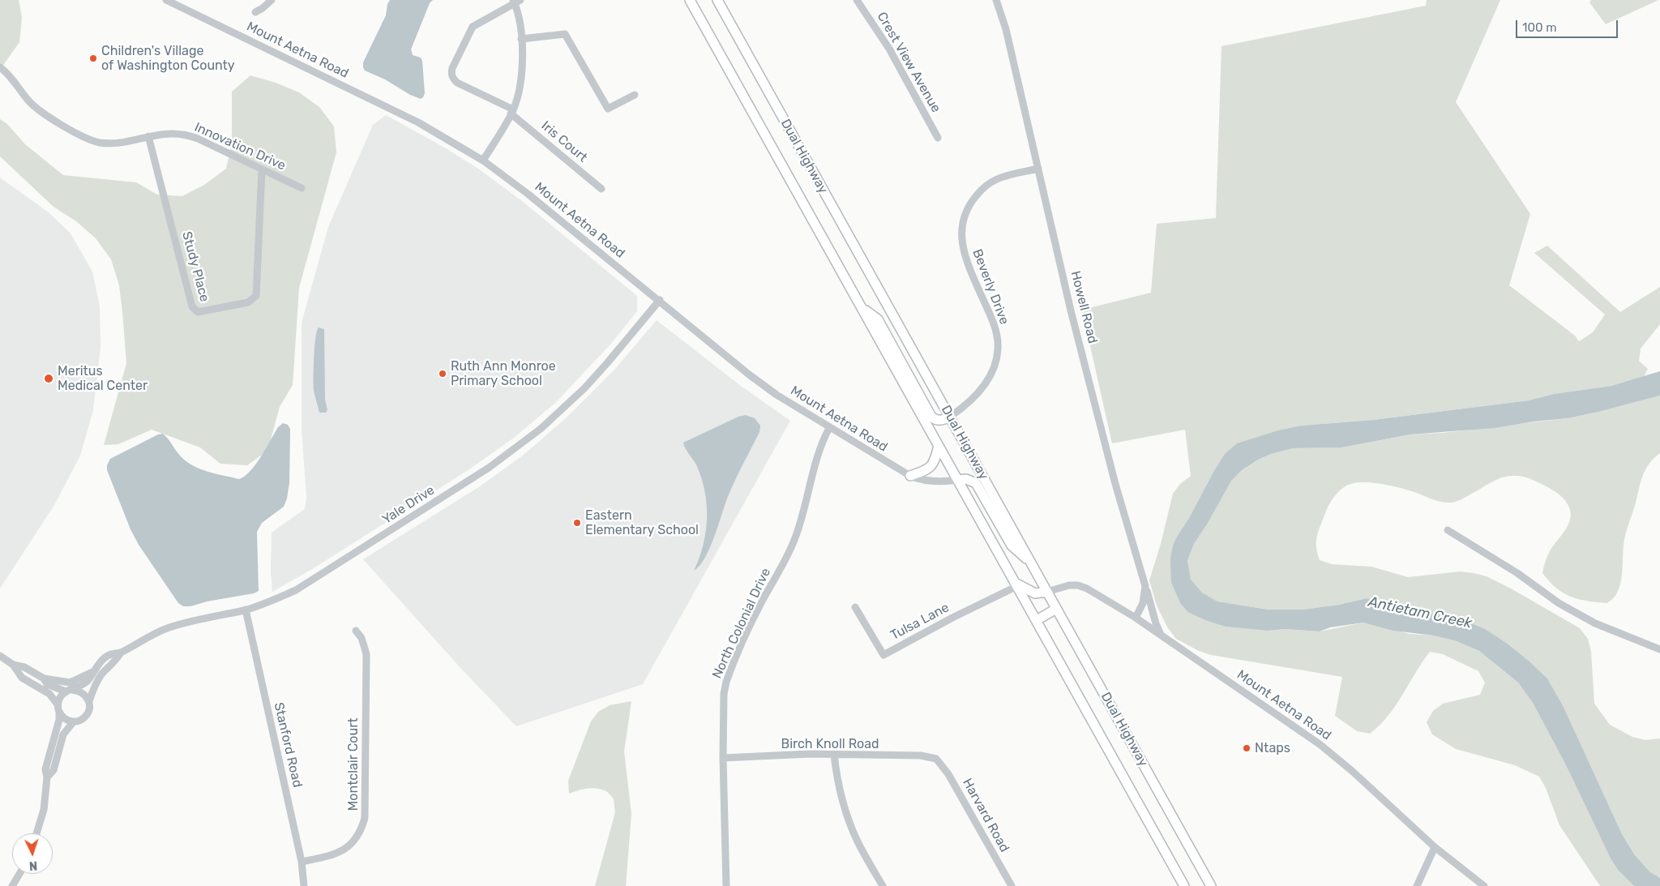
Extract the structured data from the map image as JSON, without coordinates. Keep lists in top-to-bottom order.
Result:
{
  "streets": {
    "main road": ["Dual Highway"],
    "street": [
      "Mount Aetna Road",
      "Crest View Avenue",
      "Iris Court",
      "Innovation Drive",
      "Study Place",
      "Beverly Drive",
      "Howell Road",
      "Yale Drive",
      "Tulsa Lane",
      "North Colonial Drive",
      "Birch Knoll Road",
      "Stanford Road",
      "Montclair Court",
      "Harvard Road"
    ]
  },
  "crossings": [
    ["Mount Aetna Road", "Dual Highway"],
    ["Mount Aetna Road", "Howell Road"],
    ["Mount Aetna Road", "Yale Drive"],
    ["Mount Aetna Road", "North Colonial Drive"],
    ["Innovation Drive", "Study Place"],
    ["Dual Highway", "Beverly Drive"],
    ["Dual Highway", "Tulsa Lane"],
    ["Beverly Drive", "Howell Road"],
    ["Yale Drive", "Stanford Road"],
    ["North Colonial Drive", "Birch Knoll Road"],
    ["Birch Knoll Road", "Harvard Road"],
    ["Stanford Road", "Montclair Court"]
  ],
  "water": ["Antietam Creek"],
  "places": [
    "Children's Village of Washington County",
    "Ruth Ann Monroe Primary School",
    "Meritus Medical Center",
    "Eastern Elementary School",
    "Ntaps"
  ],
  "scale_bar": "100 m",
  "north": "bottom"
}
